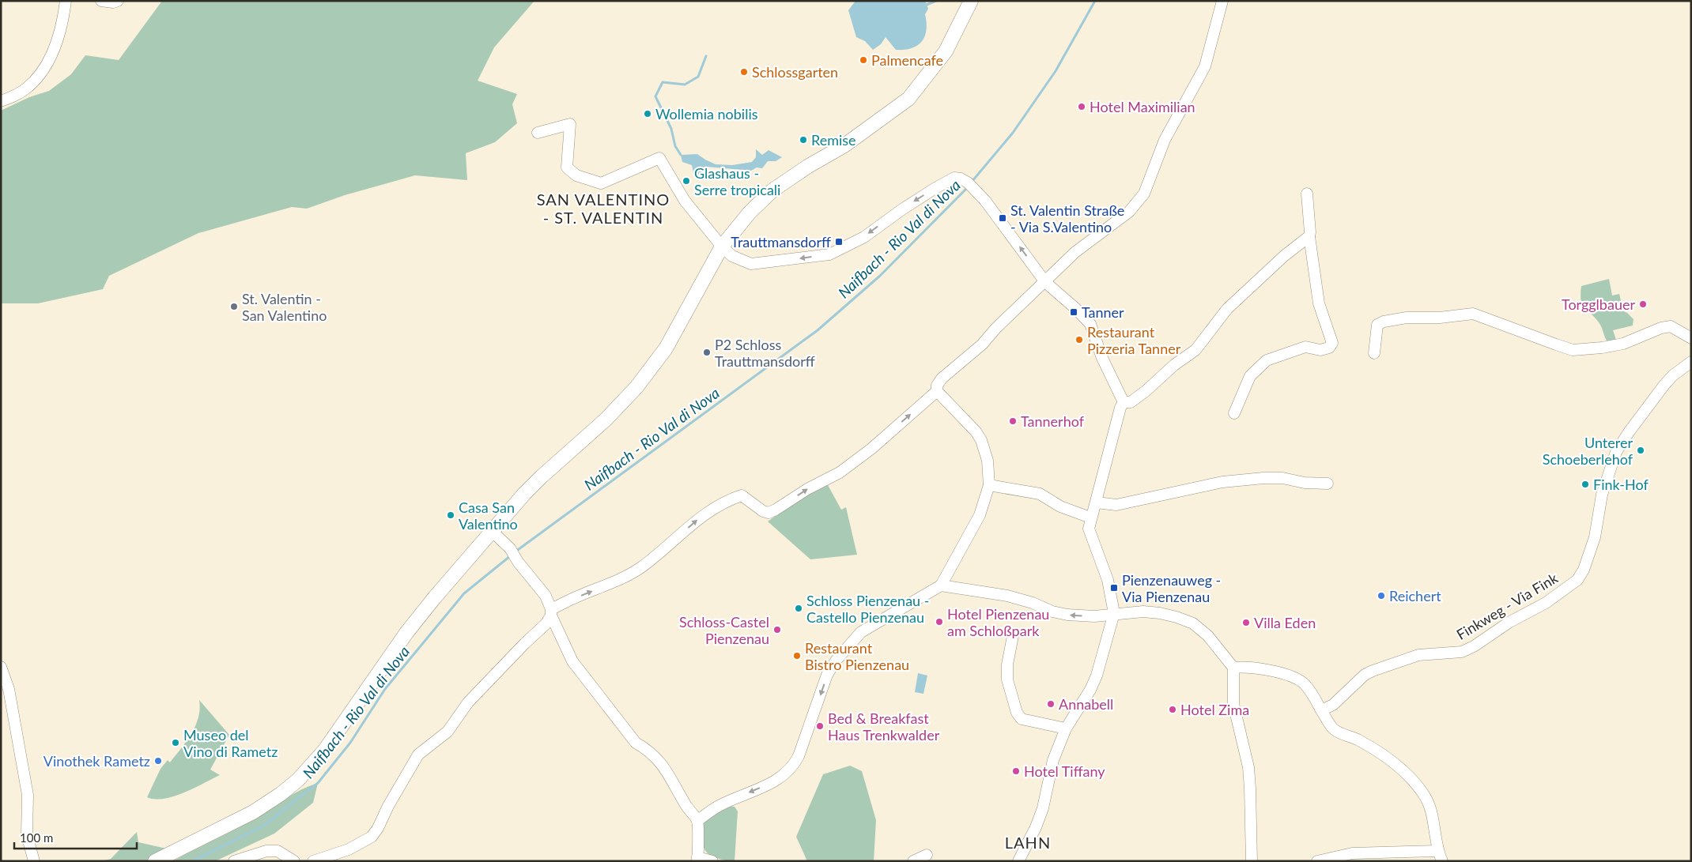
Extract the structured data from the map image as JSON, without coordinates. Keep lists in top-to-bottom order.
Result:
{
  "streets": {
    "street": ["Finkweg - Via Fink"]
  },
  "districts": ["SAN VALENTINO - ST. VALENTIN", "LAHN"],
  "water": ["Naifbach - Rio Val di Nova"],
  "places": {
    "other": [
      "Palmencafe",
      "Schlossgarten",
      "Hotel Maximilian",
      "Wollemia nobilis",
      "Remise",
      "Glashaus - Serre tropicali",
      "Torgglbauer",
      "St. Valentin - San Valentino",
      "Restaurant Pizzeria Tanner",
      "P2 Schloss Trauttmansdorff",
      "Tannerhof",
      "Unterer Schoeberlehof",
      "Fink-Hof",
      "Casa San Valentino",
      "Reichert",
      "Schloss Pienzenau - Castello Pienzenau",
      "Hotel Pienzenau am Schloßpark",
      "Villa Eden",
      "Schloss-Castel Pienzenau",
      "Restaurant Bistro Pienzenau",
      "Annabell",
      "Hotel Zima",
      "Bed & Breakfast Haus Trenkwalder",
      "Museo del Vino di Rametz",
      "Vinothek Rametz",
      "Hotel Tiffany"
    ],
    "transit": [
      "St. Valentin Straße - Via S.Valentino",
      "Trauttmansdorff",
      "Tanner",
      "Pienzenauweg - Via Pienzenau"
    ]
  },
  "scale_bar": "100 m"
}
